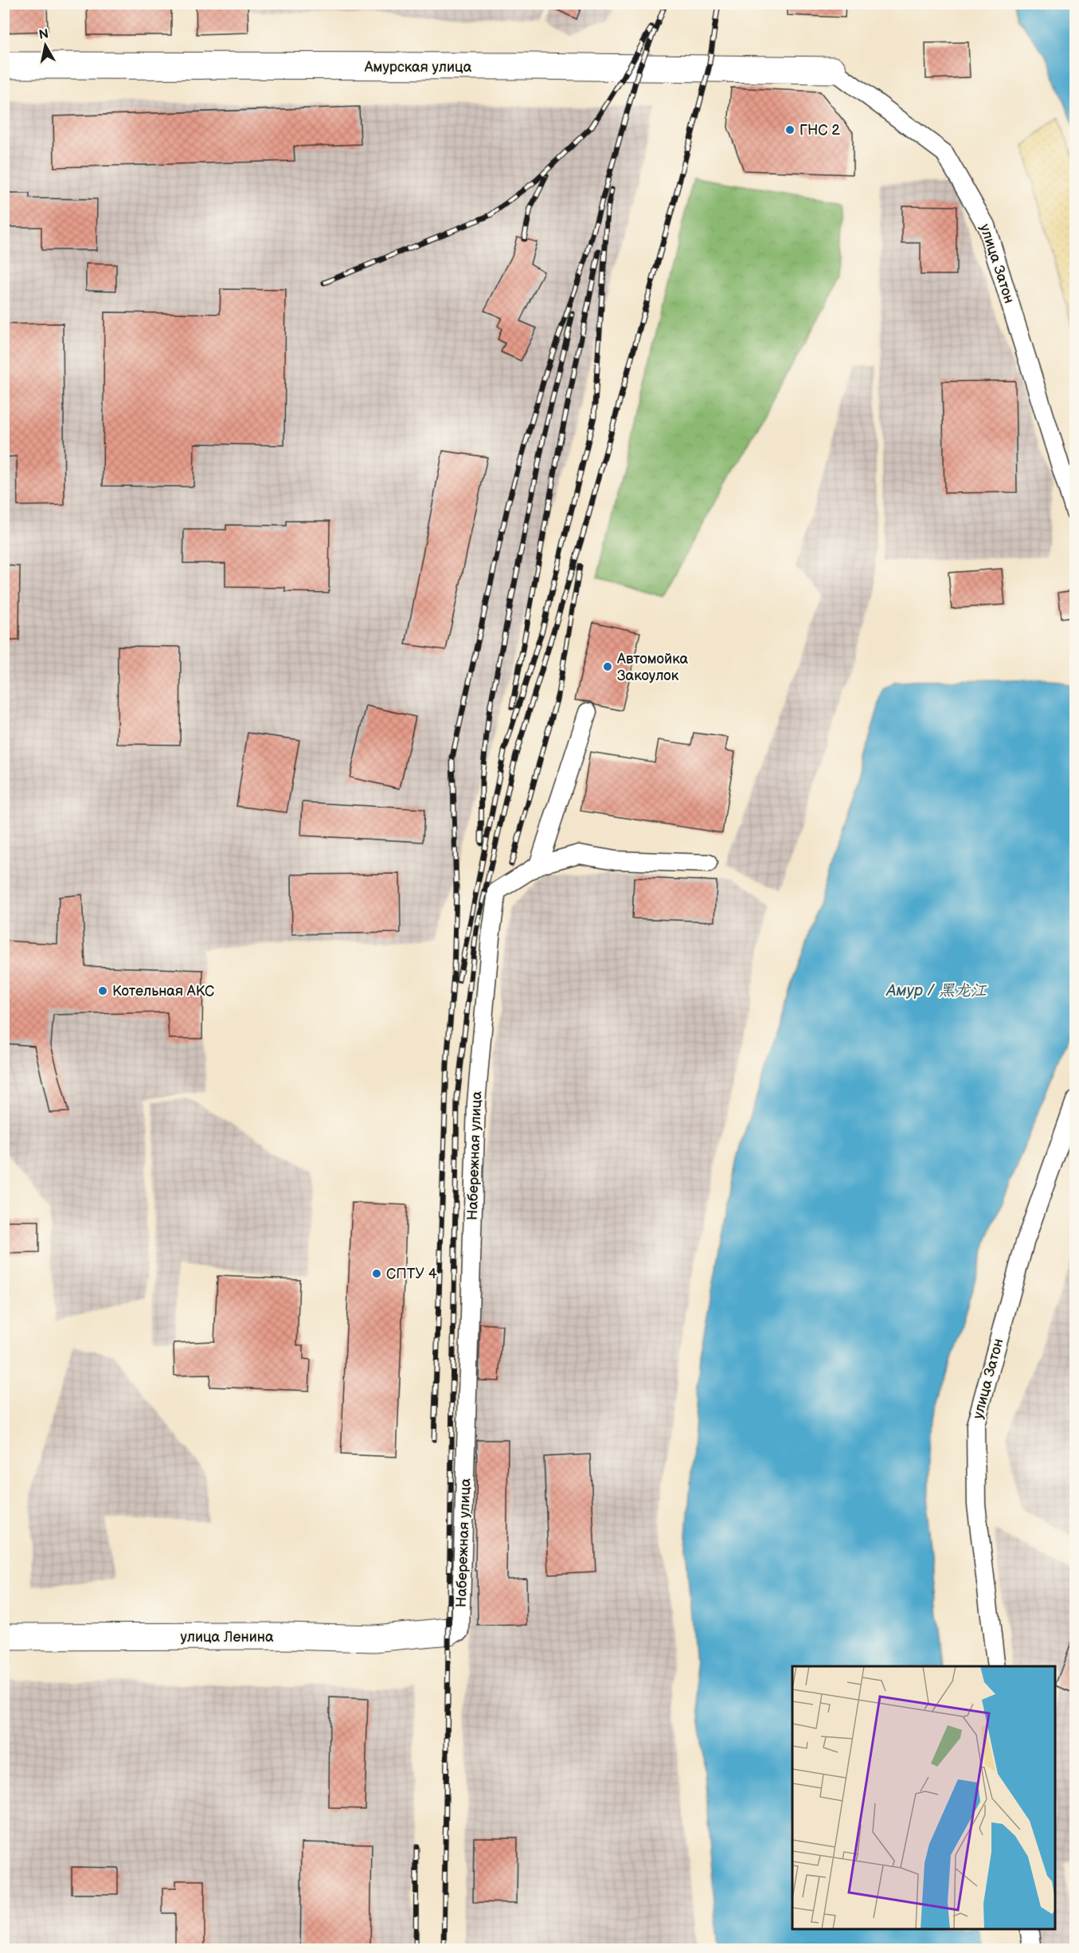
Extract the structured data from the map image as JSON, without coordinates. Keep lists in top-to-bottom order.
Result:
{
  "streets": {
    "street": [
      "Амурская улица",
      "улица Затон",
      "Набережная улица",
      "улица Ленина"
    ]
  },
  "crossings": [
    ["Амурская улица", "улица Затон"],
    ["Набережная улица", "улица Ленина"]
  ],
  "water": ["Амур / 黑龙江"],
  "places": [
    "ГНС 2",
    "Автомойка Закоулок",
    "Котельная АКС",
    "СПТУ 4"
  ],
  "north": "top"
}
